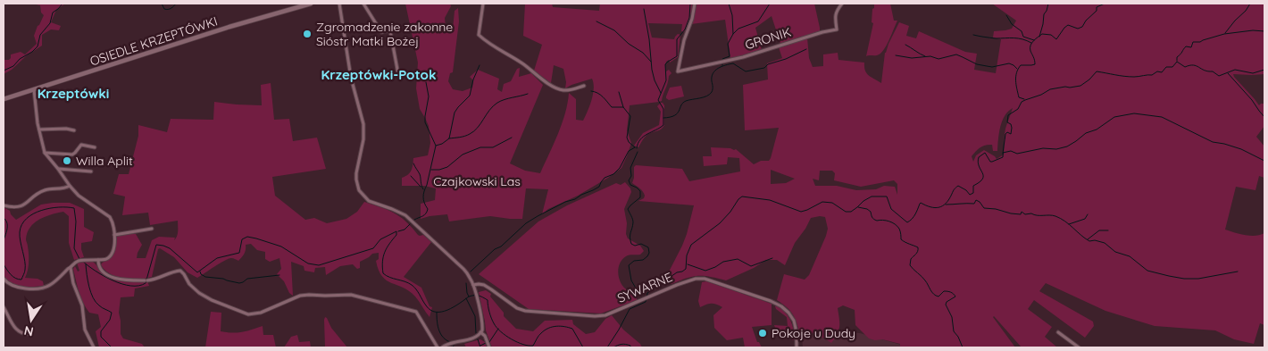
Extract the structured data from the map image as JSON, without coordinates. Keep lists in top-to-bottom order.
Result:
{
  "streets": {
    "main road": ["OSIEDLE KRZEPTÓWKI"],
    "street": ["GRONIK", "SYWARNE"]
  },
  "districts": ["Krzeptówki-Potok", "Krzeptówki"],
  "parks": ["Czajkowski Las"],
  "places": ["Zgromadzenie zakonne Sióstr Matki Bożej", "Willa Aplit", "Pokoje u Dudy"],
  "north": "bottom"
}
